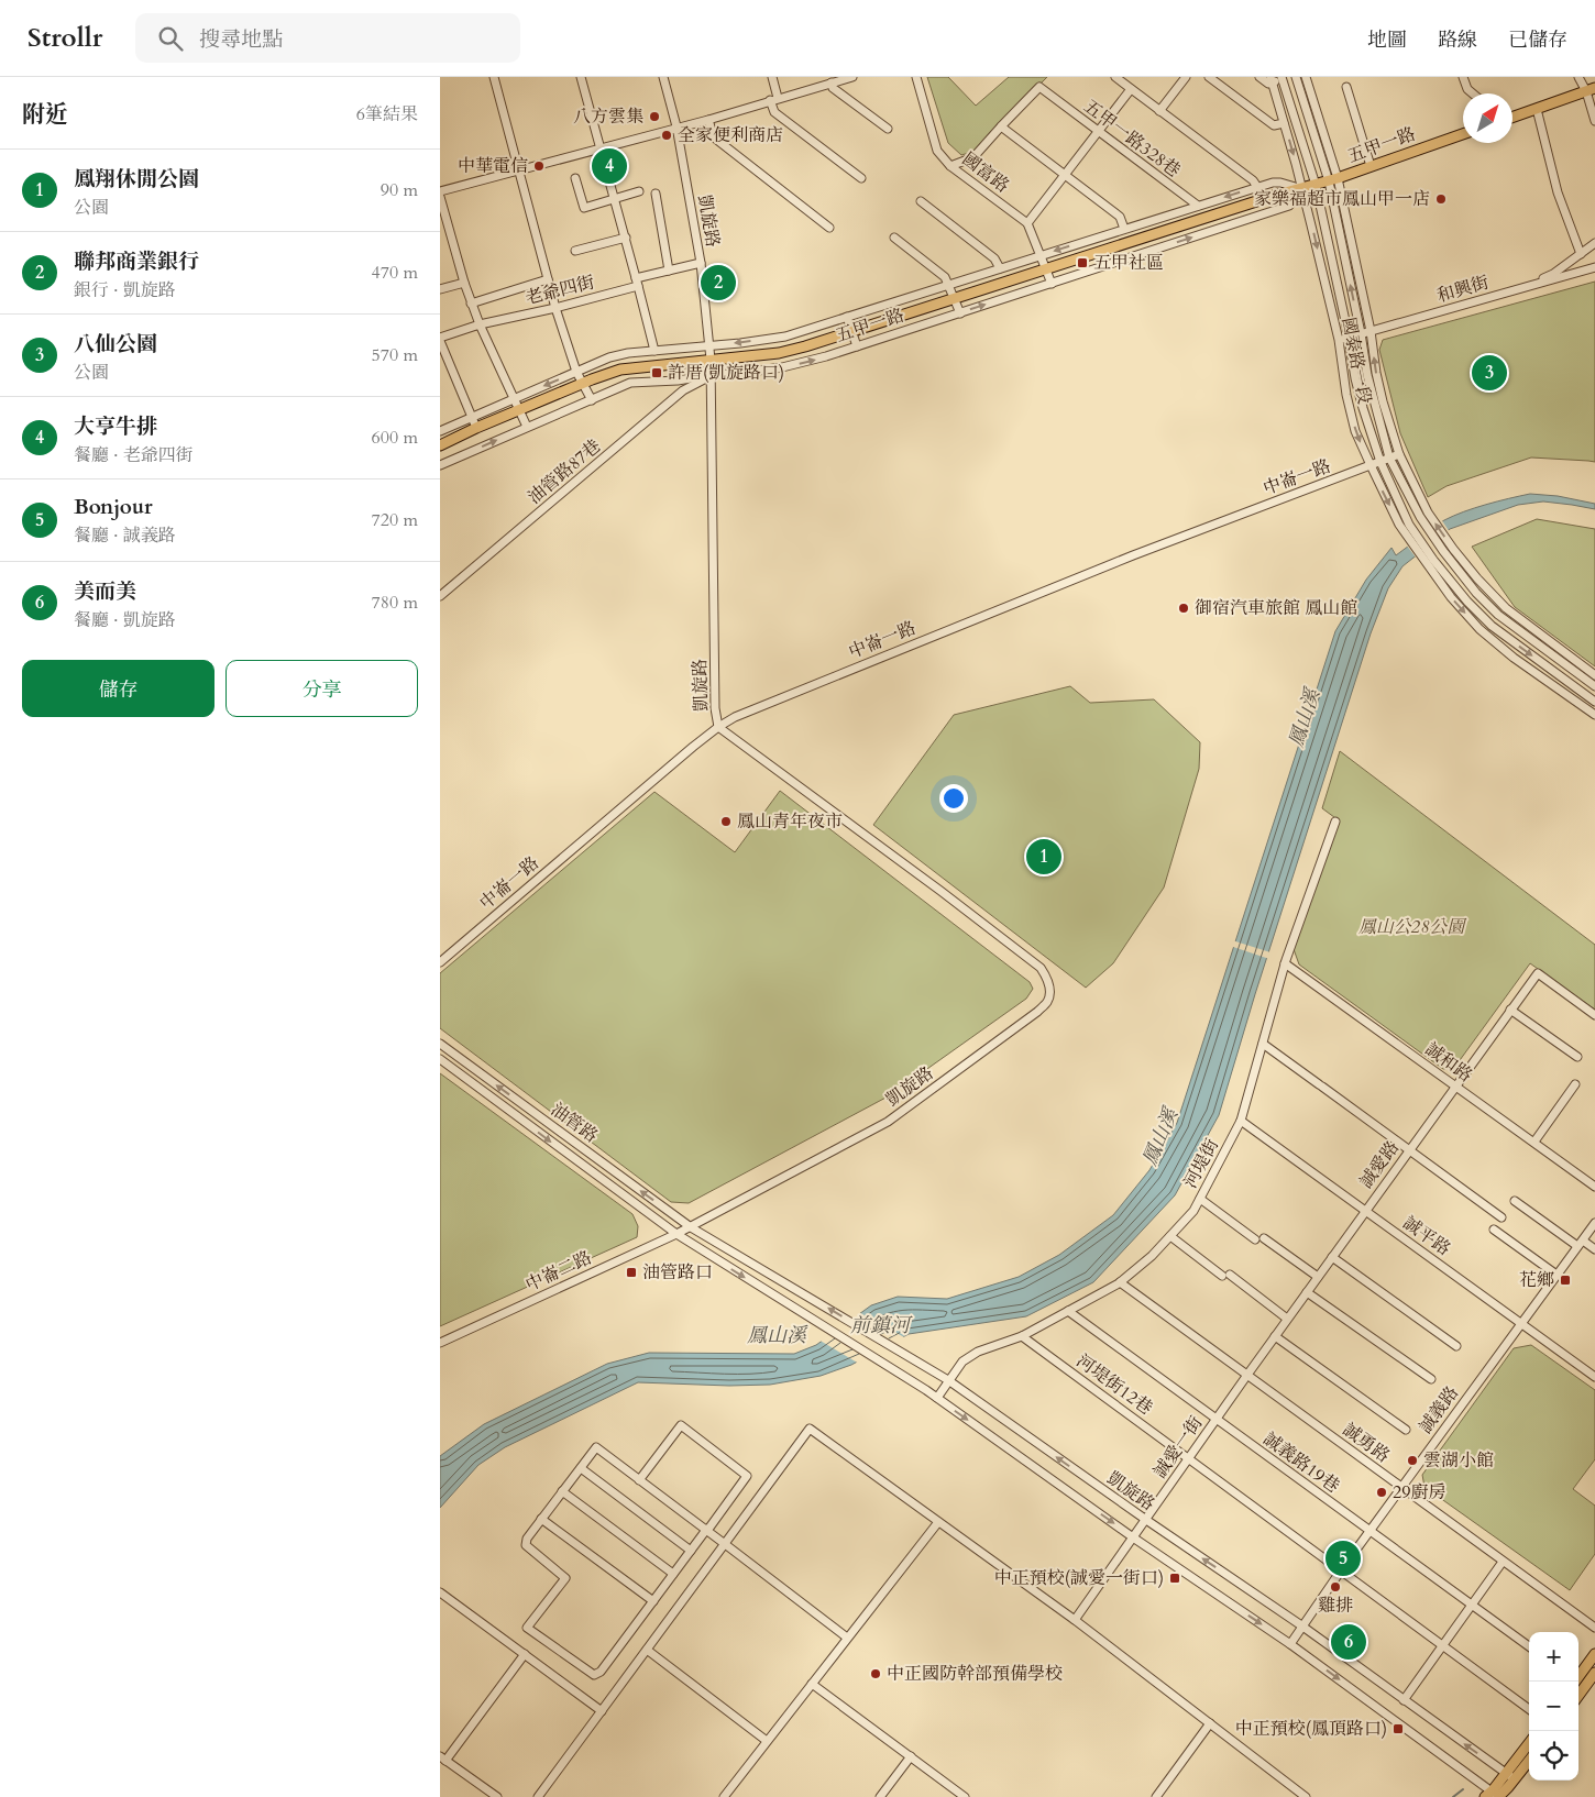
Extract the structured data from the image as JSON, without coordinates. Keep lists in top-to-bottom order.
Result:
{
  "streets": {
    "main road": ["五甲一路"],
    "street": [
      "五甲一路328巷",
      "國富路",
      "凱旋路",
      "和興街",
      "老爺四街",
      "國泰路一段",
      "油管路87巷",
      "中崙一路",
      "誠和路",
      "油管路",
      "河堤街",
      "誠愛路",
      "誠平路",
      "中崙二路",
      "河堤街12巷",
      "誠義路",
      "誠勇路",
      "誠愛一街",
      "誠義路19巷"
    ]
  },
  "crossings": [
    ["五甲一路328巷", "五甲一路"],
    ["五甲一路328巷", "國富路"],
    ["五甲一路", "凱旋路"],
    ["五甲一路", "國泰路一段"],
    ["五甲一路", "油管路87巷"],
    ["凱旋路", "老爺四街"],
    ["凱旋路", "油管路87巷"],
    ["凱旋路", "中崙一路"],
    ["凱旋路", "油管路"],
    ["凱旋路", "河堤街"],
    ["凱旋路", "中崙二路"],
    ["凱旋路", "誠義路"],
    ["凱旋路", "誠愛一街"],
    ["和興街", "國泰路一段"],
    ["國泰路一段", "中崙一路"],
    ["誠和路", "河堤街"],
    ["誠和路", "誠愛路"],
    ["油管路", "中崙二路"],
    ["河堤街", "誠平路"],
    ["河堤街", "河堤街12巷"],
    ["河堤街", "誠勇路"],
    ["河堤街", "誠義路19巷"],
    ["誠愛路", "誠平路"],
    ["誠愛路", "誠勇路"],
    ["誠愛路", "誠愛一街"],
    ["誠平路", "誠義路"],
    ["河堤街12巷", "誠義路"],
    ["河堤街12巷", "誠愛一街"],
    ["誠義路", "誠勇路"],
    ["誠義路", "誠義路19巷"],
    ["誠勇路", "誠愛一街"],
    ["誠愛一街", "誠義路19巷"]
  ],
  "water": ["鳳山溪", "前鎮河"],
  "parks": ["鳳山公28公園"],
  "places": {
    "other": [
      "八方雲集",
      "全家便利商店",
      "中華電信",
      "家樂福超市鳳山甲一店",
      "御宿汽車旅館 鳳山館",
      "鳳山青年夜市",
      "雲湖小館",
      "29廚房",
      "雞排",
      "中正國防幹部預備學校"
    ],
    "transit": [
      "五甲社區",
      "許厝(凱旋路口)",
      "油管路口",
      "花鄉",
      "中正預校(誠愛一街口)",
      "中正預校(鳳頂路口)"
    ]
  },
  "north": "top right",
  "page": {
    "header": "Strollr",
    "search": "搜尋地點",
    "nav": ["地圖", "路線", "已儲存"],
    "heading": ["附近", "6筆結果"],
    "pins": [
      "4",
      "2",
      "3",
      "1",
      "5",
      "6"
    ],
    "list": [
      {
        "mark": "1",
        "name": "鳳翔休閒公園",
        "note": "公園",
        "value": "90 m"
      },
      {
        "mark": "2",
        "name": "聯邦商業銀行",
        "note": "銀行 · 凱旋路",
        "value": "470 m"
      },
      {
        "mark": "3",
        "name": "八仙公園",
        "note": "公園",
        "value": "570 m"
      },
      {
        "mark": "4",
        "name": "大亨牛排",
        "note": "餐廳 · 老爺四街",
        "value": "600 m"
      },
      {
        "mark": "5",
        "name": "Bonjour",
        "note": "餐廳 · 誠義路",
        "value": "720 m"
      },
      {
        "mark": "6",
        "name": "美而美",
        "note": "餐廳 · 凱旋路",
        "value": "780 m"
      }
    ],
    "buttons": ["儲存", "分享"],
    "map_buttons": ["+", "−"]
  }
}
